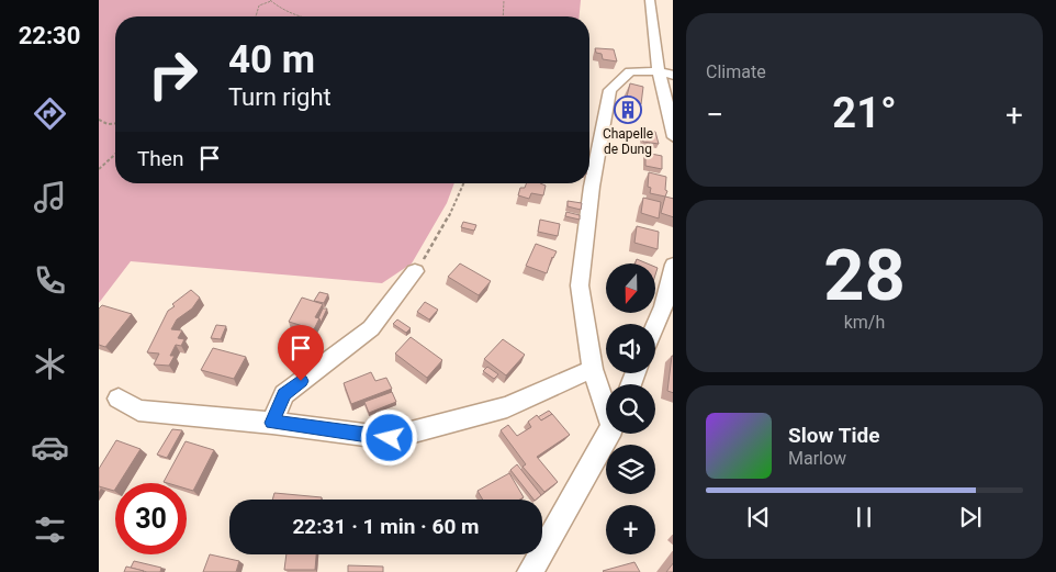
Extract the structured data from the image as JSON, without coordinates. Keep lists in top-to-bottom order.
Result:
{
  "places": {
    "building": ["Chapelle de Dung"]
  },
  "north": "bottom",
  "page": {
    "tabs": "22:30",
    "tile": [
      "Climate",
      ["28", "km/h"]
    ],
    "turn": ["40 m", "Turn right"],
    "heat": ["−", "21°", "+"],
    "then": "Then",
    "map_buttons": "+",
    "song": ["Slow Tide", "Marlow"],
    "limit": "30",
    "trip": "22:31 · 1 min · 60 m"
  }
}
